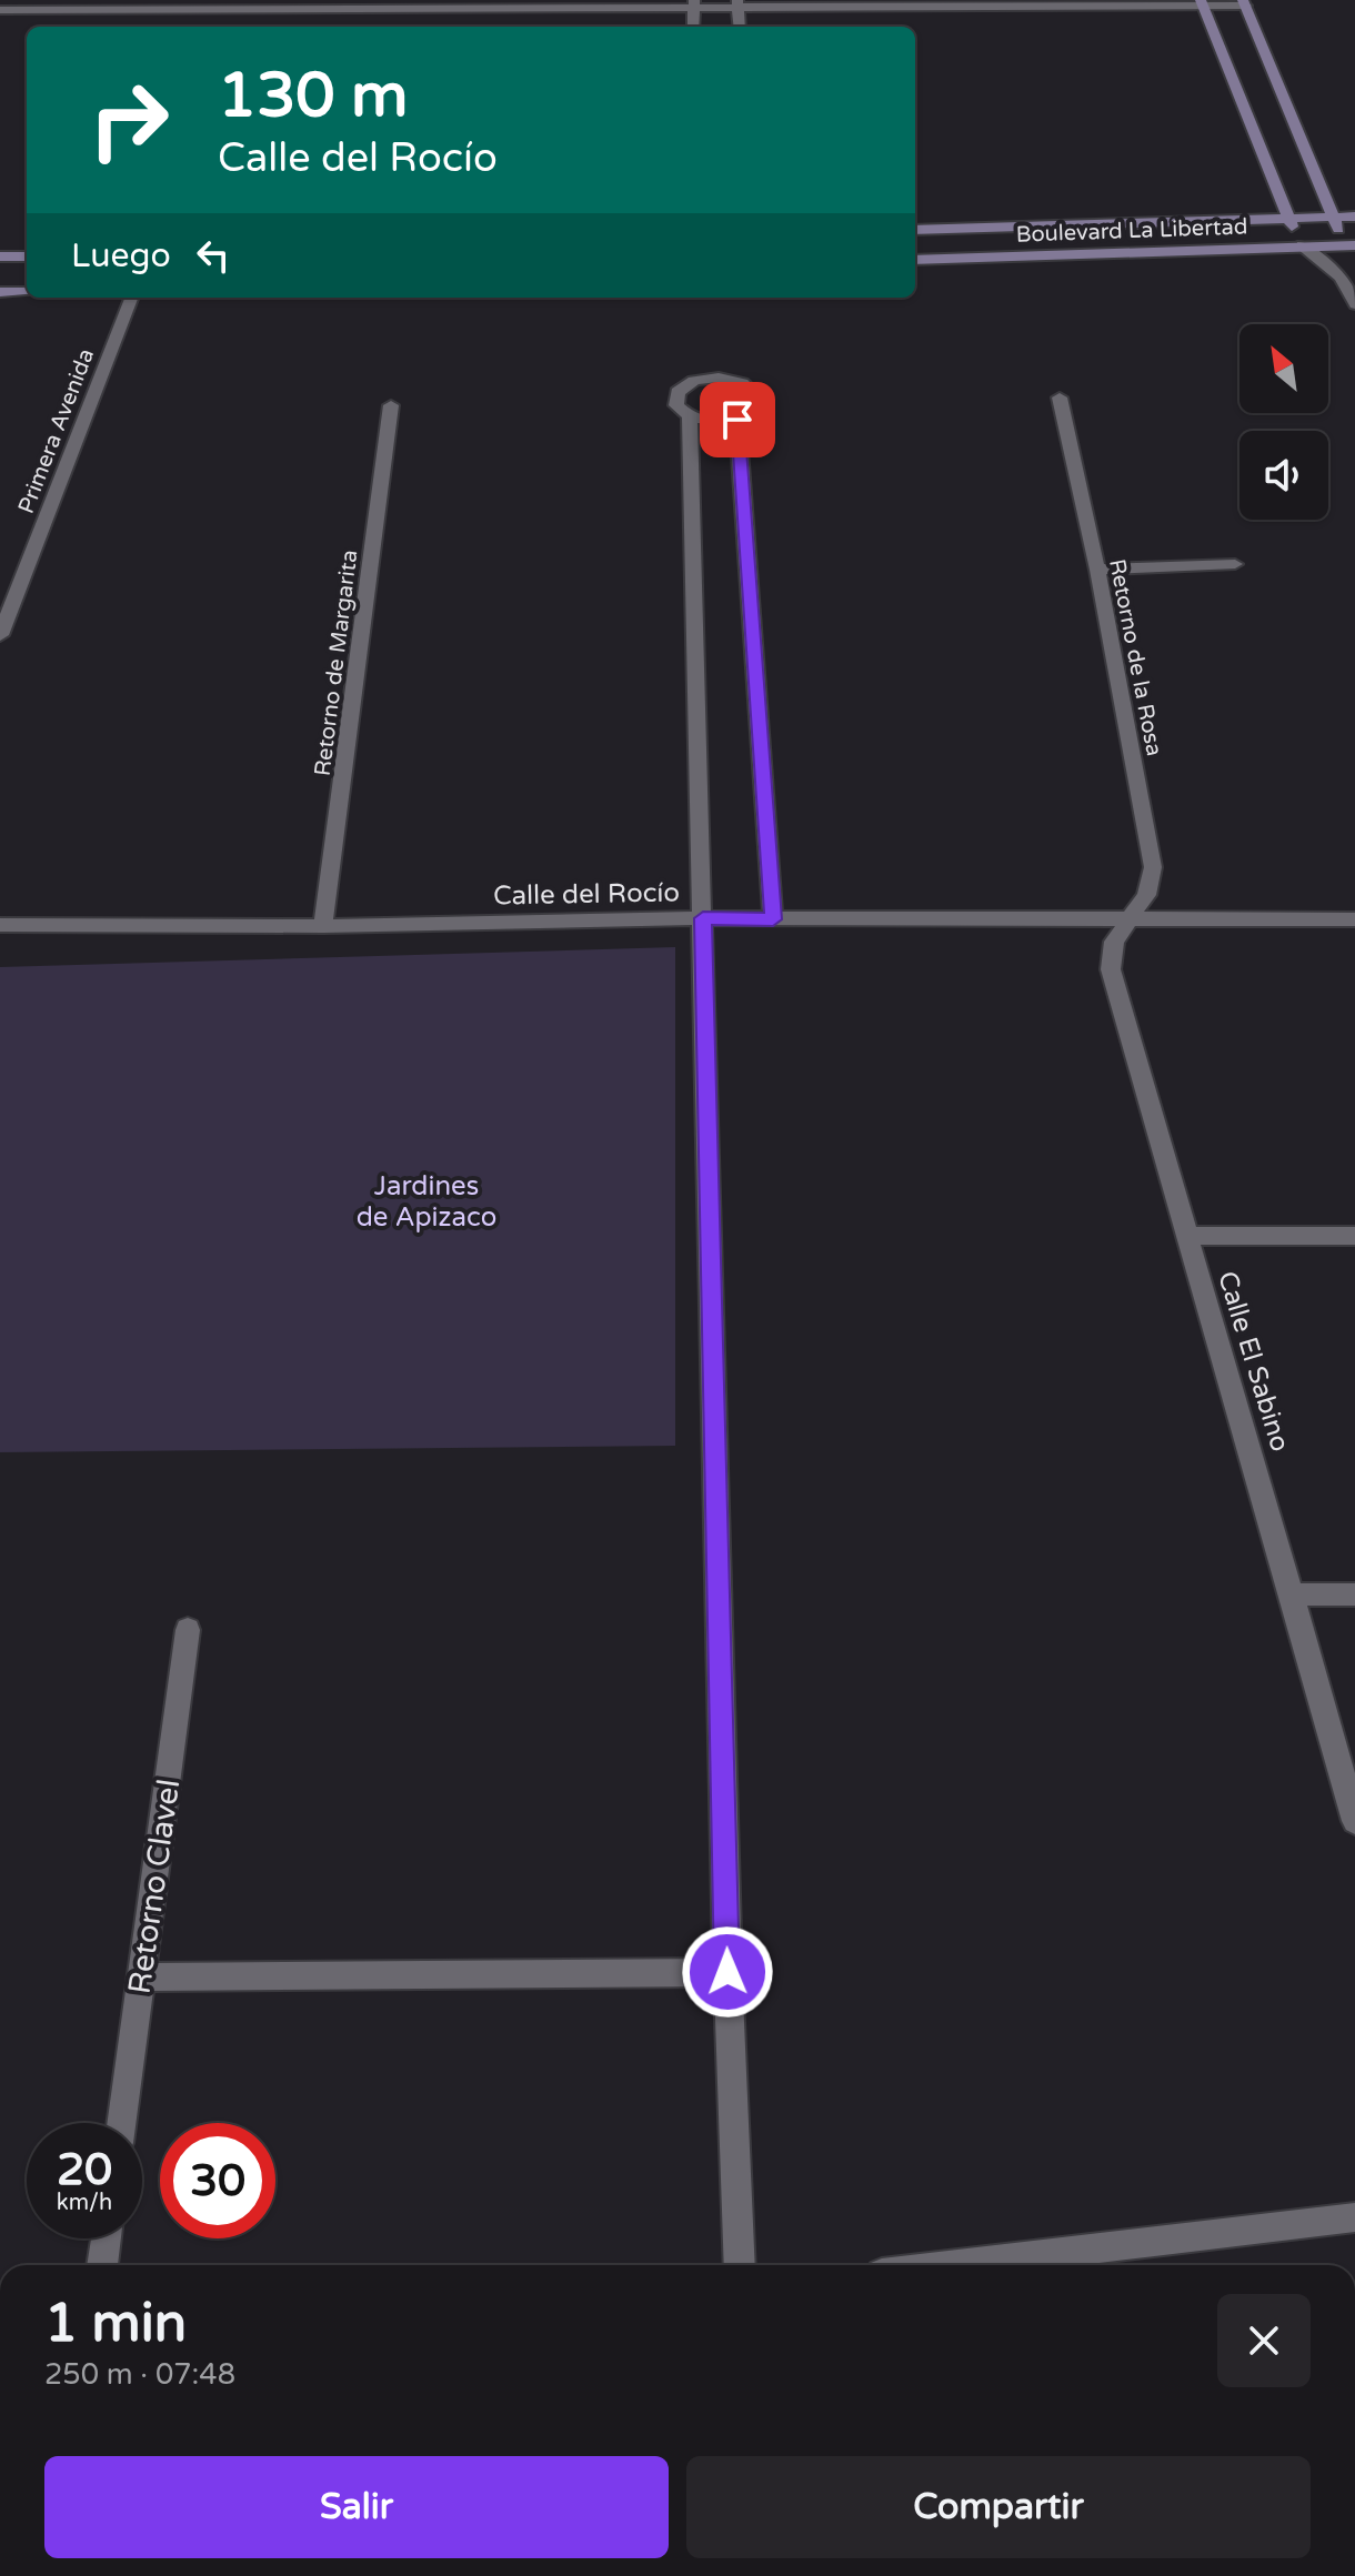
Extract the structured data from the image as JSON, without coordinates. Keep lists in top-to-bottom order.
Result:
{
  "streets": {
    "main road": ["Boulevard La Libertad"],
    "street": [
      "Primera Avenida",
      "Retorno de la Rosa",
      "Retorno de Margarita",
      "Calle del Rocío",
      "Calle El Sabino",
      "Retorno Clavel"
    ]
  },
  "crossings": [
    ["Retorno de la Rosa", "Calle del Rocío"],
    ["Retorno de la Rosa", "Calle El Sabino"],
    ["Retorno de Margarita", "Calle del Rocío"],
    ["Calle del Rocío", "Calle El Sabino"]
  ],
  "parks": ["Jardines de Apizaco"],
  "north": "top left",
  "page": {
    "turn": ["130 m", "Calle del Rocío"],
    "then": "Luego",
    "speed": "20 km/h",
    "limit": "30",
    "heading": ["1 min", "250 m · 07:48"],
    "buttons": ["Salir", "Compartir"]
  }
}
